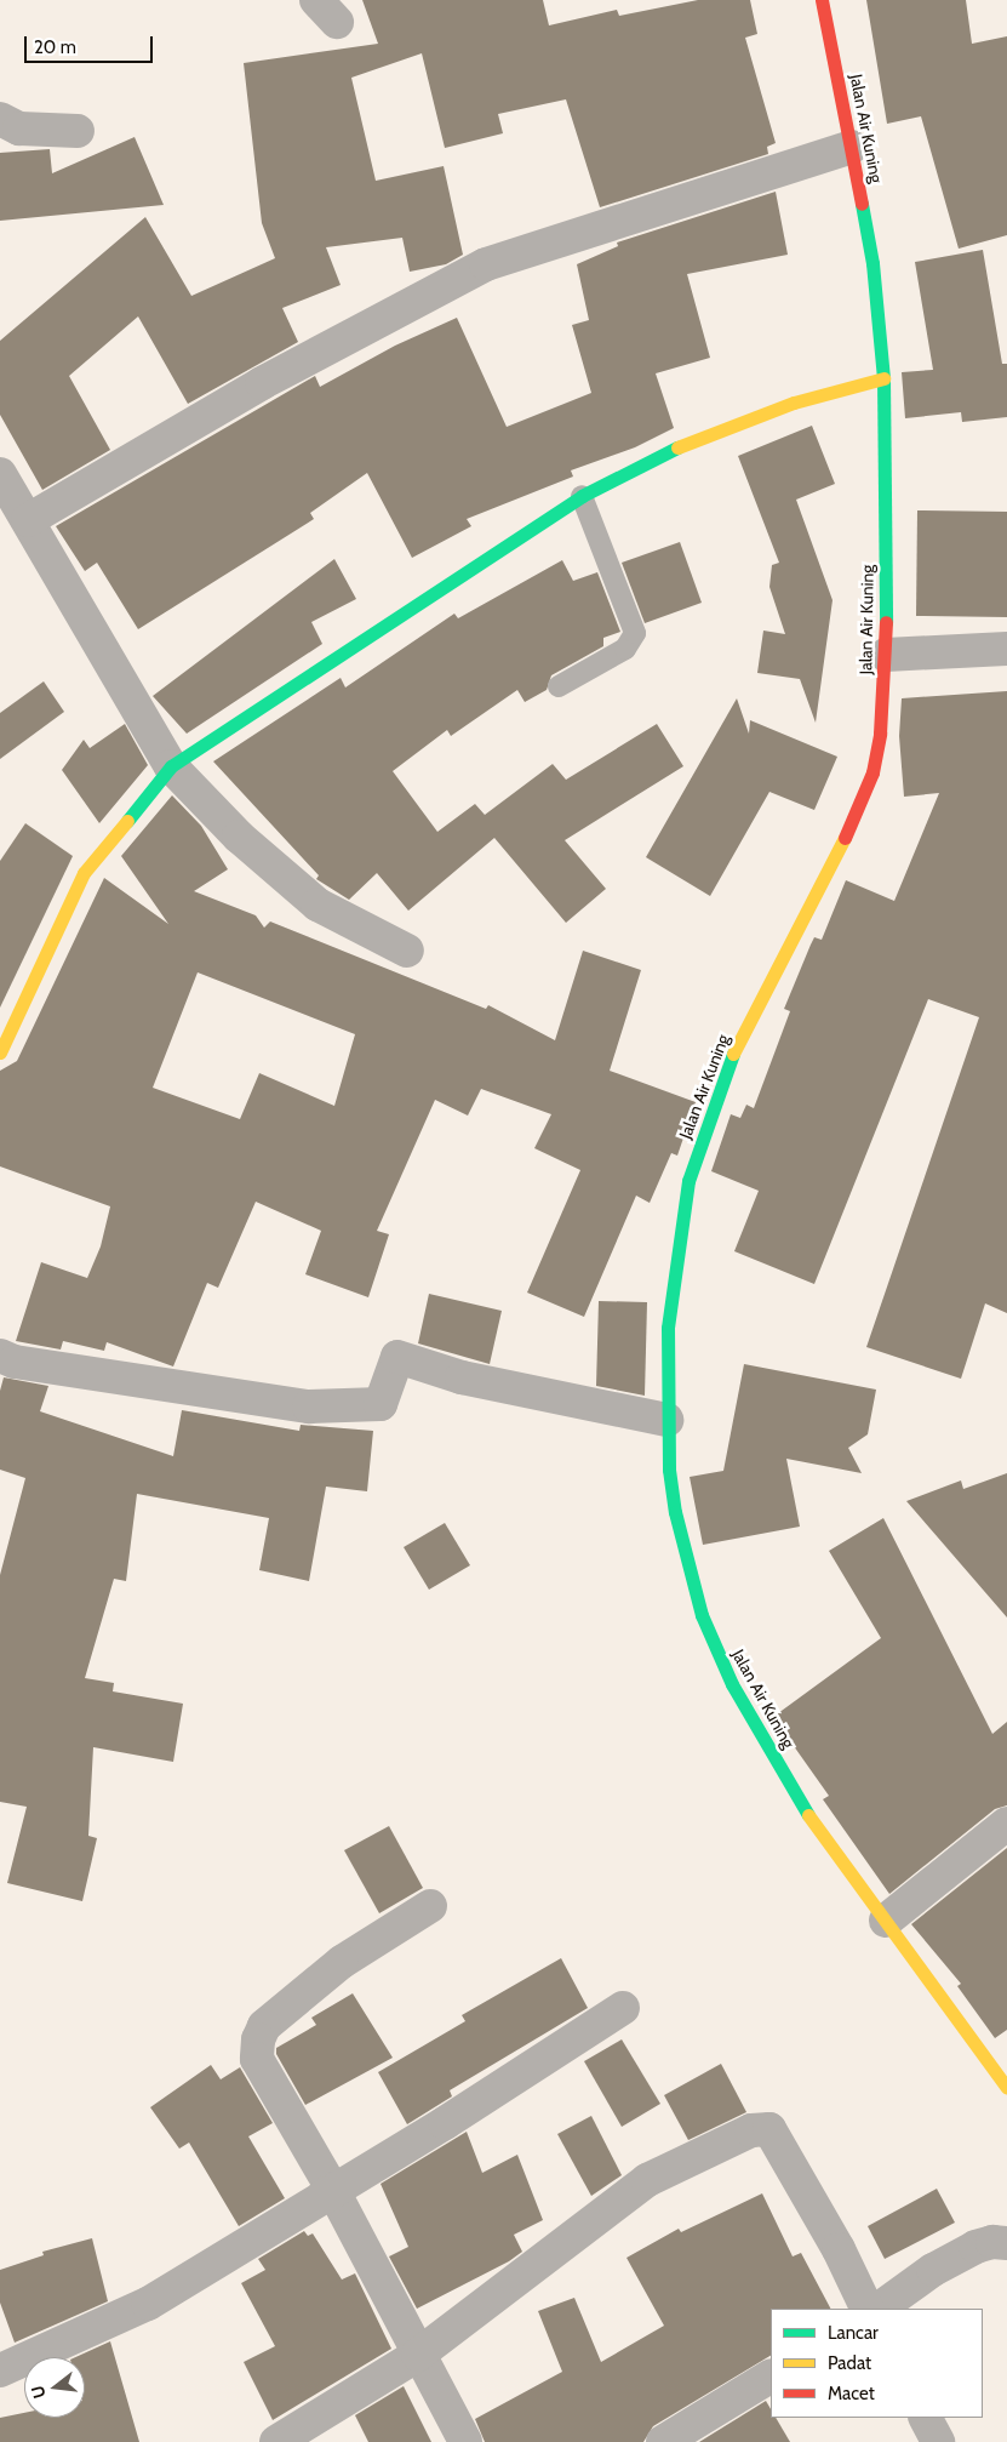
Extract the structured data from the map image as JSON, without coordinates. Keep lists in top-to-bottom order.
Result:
{
  "streets": {
    "street": ["Jalan Air Kuning"]
  },
  "legend": ["Lancar", "Padat", "Macet"],
  "scale_bar": "20 m",
  "north": "left"
}
